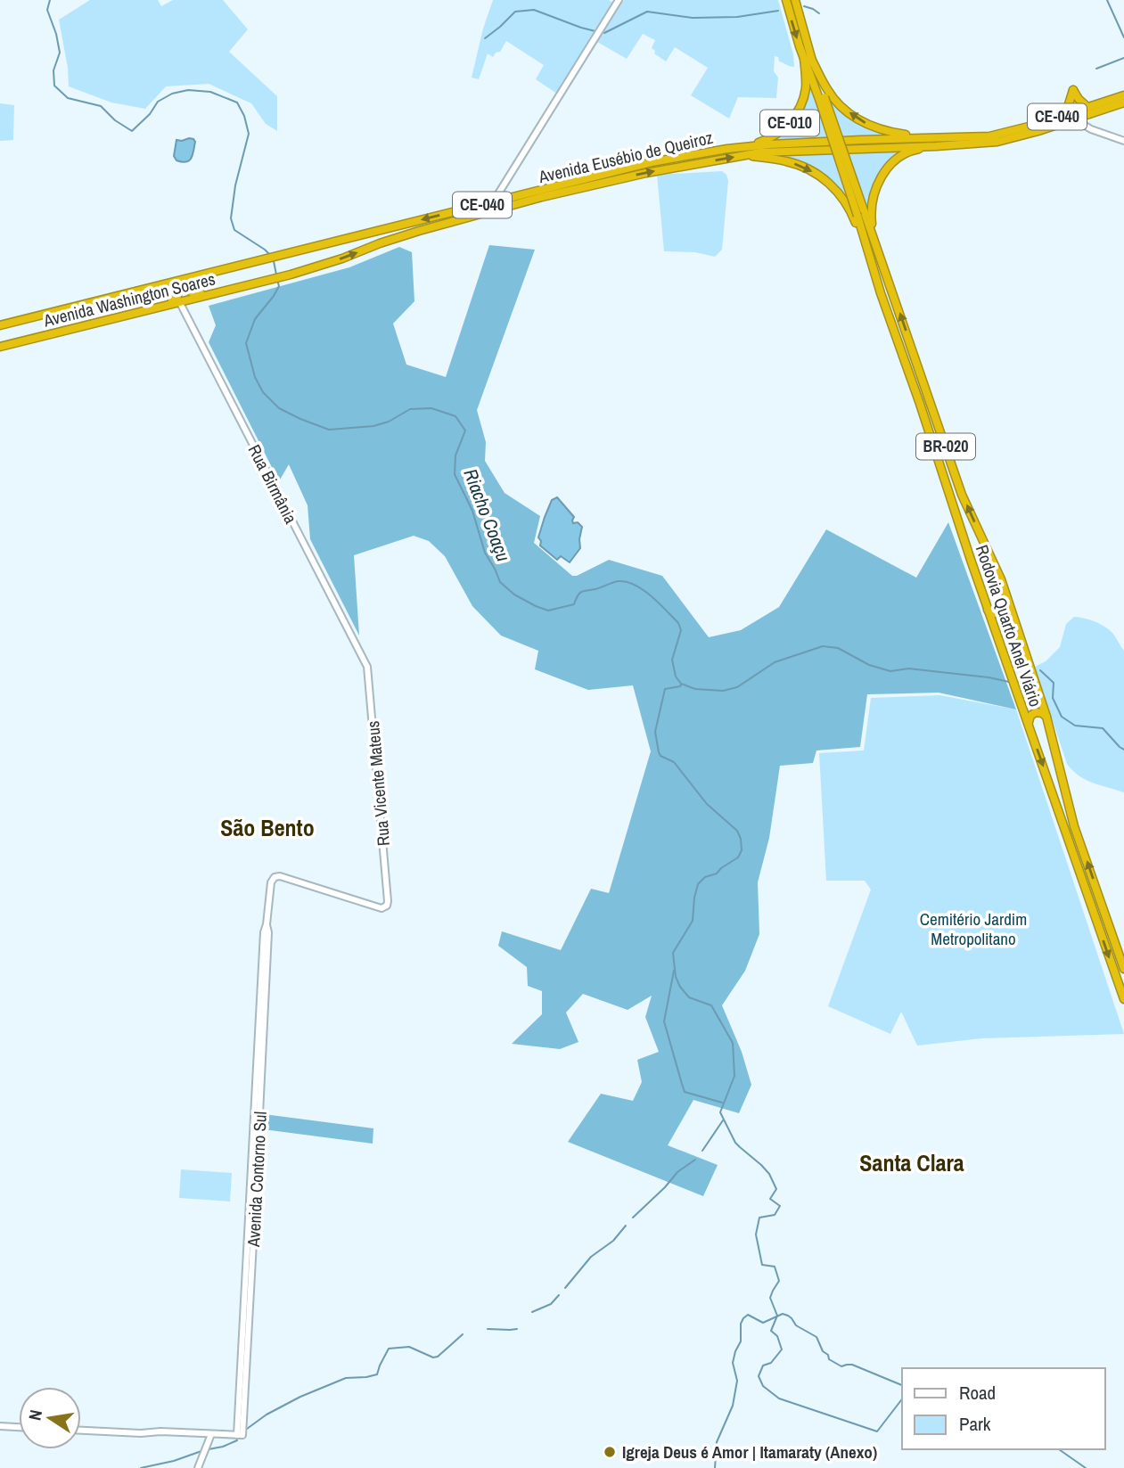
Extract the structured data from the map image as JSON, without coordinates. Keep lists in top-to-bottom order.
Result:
{
  "streets": {
    "highway": [
      "CE-040",
      "CE-010",
      "Avenida Eusébio de Queiroz",
      "Avenida Washington Soares",
      "BR-020",
      "Rodovia Quarto Anel Viário"
    ],
    "street": ["Rua Birmânia", "Rua Vicente Mateus", "Avenida Contorno Sul"]
  },
  "crossings": [
    ["CE-010", "Avenida Eusébio de Queiroz"],
    ["CE-010", "BR-020"],
    ["Avenida Eusébio de Queiroz", "Avenida Washington Soares"],
    ["Avenida Eusébio de Queiroz", "BR-020"],
    ["Avenida Washington Soares", "Rua Birmânia"],
    ["BR-020", "Rodovia Quarto Anel Viário"],
    ["Rua Birmânia", "Rua Vicente Mateus"],
    ["Rua Vicente Mateus", "Avenida Contorno Sul"]
  ],
  "districts": ["São Bento", "Santa Clara"],
  "water": ["Riacho Coaçu"],
  "parks": ["Cemitério Jardim Metropolitano"],
  "places": ["Igreja Deus é Amor | Itamaraty (Anexo)"],
  "legend": ["Road", "Park"],
  "north": "left"
}
